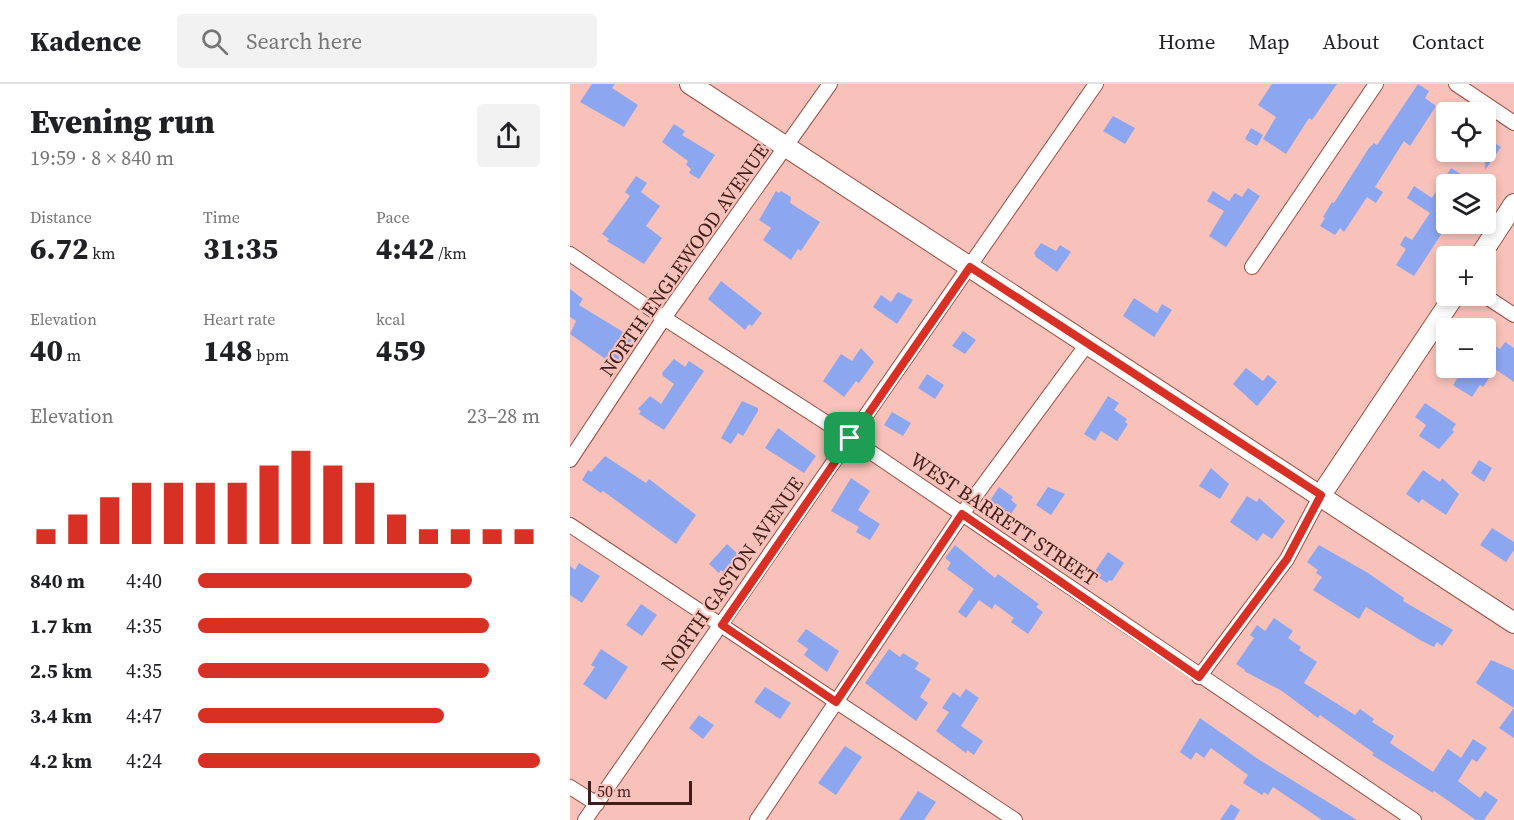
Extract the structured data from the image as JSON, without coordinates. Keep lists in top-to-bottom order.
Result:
{
  "streets": {
    "street": ["NORTH ENGLEWOOD AVENUE", "WEST BARRETT STREET", "NORTH GASTON AVENUE"]
  },
  "crossings": [
    ["NORTH ENGLEWOOD AVENUE", "WEST BARRETT STREET"],
    ["WEST BARRETT STREET", "NORTH GASTON AVENUE"]
  ],
  "scale_bar": "50 m",
  "page": {
    "header": "Kadence",
    "search": "Search here",
    "nav": [
      "Home",
      "Map",
      "About",
      "Contact"
    ],
    "heading": ["Evening run", "19:59 · 8 × 840 m"],
    "map_buttons": ["+", "−"],
    "stats": [
      ["Distance", "6.72 km"],
      ["Time", "31:35"],
      ["Pace", "4:42 /km"],
      ["Elevation", "40 m"],
      ["Heart rate", "148 bpm"],
      ["kcal", "459"]
    ],
    "chart": ["Elevation", "23–28 m"],
    "list": [
      {
        "name": "840 m",
        "note": "4:40"
      },
      {
        "name": "1.7 km",
        "note": "4:35"
      },
      {
        "name": "2.5 km",
        "note": "4:35"
      },
      {
        "name": "3.4 km",
        "note": "4:47"
      },
      {
        "name": "4.2 km",
        "note": "4:24"
      }
    ],
    "scale": "50 m"
  }
}
